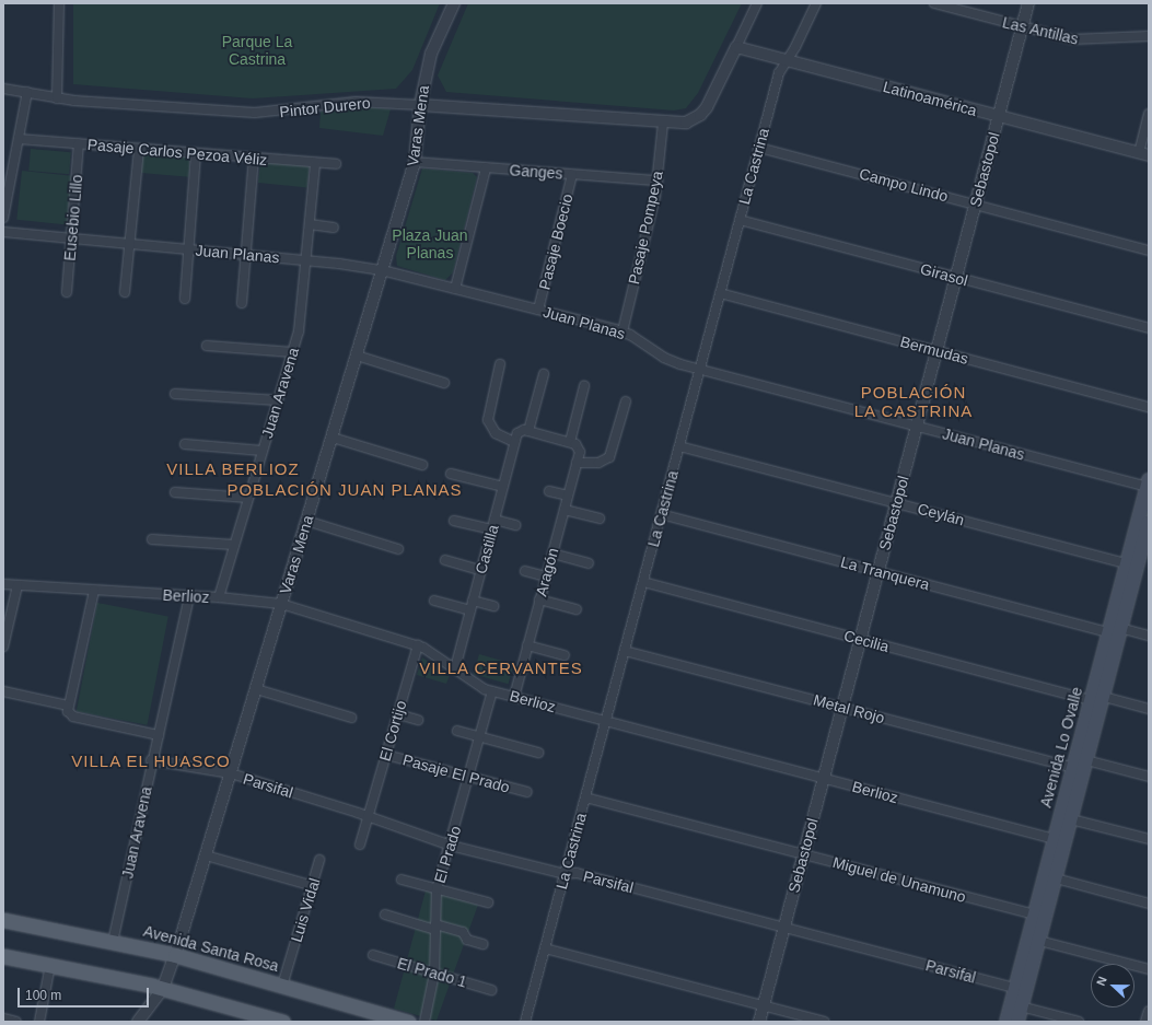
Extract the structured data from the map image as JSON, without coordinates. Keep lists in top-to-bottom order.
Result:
{
  "streets": {
    "main road": ["Avenida Lo Ovalle", "Avenida Santa Rosa"],
    "street": [
      "Las Antillas",
      "Latinoamérica",
      "Pintor Durero",
      "Varas Mena",
      "Pasaje Carlos Pezoa Véliz",
      "La Castrina",
      "Sebastopol",
      "Ganges",
      "Campo Lindo",
      "Eusebio Lillo",
      "Pasaje Pompeya",
      "Pasaje Boecio",
      "Juan Planas",
      "Girasol",
      "Bermudas",
      "Juan Aravena",
      "Ceylán",
      "Castilla",
      "Aragón",
      "La Tranquera",
      "Berlioz",
      "Cecilia",
      "Metal Rojo",
      "El Cortijo",
      "Pasaje El Prado",
      "Parsifal",
      "El Prado",
      "Miguel de Unamuno",
      "Luis Vidal",
      "El Prado 1"
    ]
  },
  "crossings": [
    ["Las Antillas", "Sebastopol"],
    ["Latinoamérica", "Pintor Durero"],
    ["Latinoamérica", "La Castrina"],
    ["Latinoamérica", "Sebastopol"],
    ["Pintor Durero", "Varas Mena"],
    ["Pintor Durero", "Pasaje Pompeya"],
    ["Varas Mena", "Ganges"],
    ["Varas Mena", "Juan Planas"],
    ["Varas Mena", "Berlioz"],
    ["Varas Mena", "Parsifal"],
    ["Varas Mena", "Avenida Santa Rosa"],
    ["Pasaje Carlos Pezoa Véliz", "Eusebio Lillo"],
    ["Pasaje Carlos Pezoa Véliz", "Juan Aravena"],
    ["La Castrina", "Campo Lindo"],
    ["La Castrina", "Juan Planas"],
    ["La Castrina", "Girasol"],
    ["La Castrina", "Bermudas"],
    ["La Castrina", "Ceylán"],
    ["La Castrina", "La Tranquera"],
    ["La Castrina", "Berlioz"],
    ["La Castrina", "Cecilia"],
    ["La Castrina", "Metal Rojo"],
    ["La Castrina", "Parsifal"],
    ["La Castrina", "Miguel de Unamuno"],
    ["Sebastopol", "Campo Lindo"],
    ["Sebastopol", "Juan Planas"],
    ["Sebastopol", "Girasol"],
    ["Sebastopol", "Bermudas"],
    ["Sebastopol", "Ceylán"],
    ["Sebastopol", "La Tranquera"],
    ["Sebastopol", "Berlioz"],
    ["Sebastopol", "Cecilia"],
    ["Sebastopol", "Metal Rojo"],
    ["Sebastopol", "Parsifal"],
    ["Sebastopol", "Miguel de Unamuno"],
    ["Ganges", "Pasaje Pompeya"],
    ["Ganges", "Pasaje Boecio"],
    ["Eusebio Lillo", "Juan Planas"],
    ["Pasaje Pompeya", "Juan Planas"],
    ["Pasaje Boecio", "Juan Planas"],
    ["Juan Planas", "Juan Aravena"],
    ["Juan Planas", "Avenida Lo Ovalle"],
    ["Juan Aravena", "Berlioz"],
    ["Juan Aravena", "Parsifal"],
    ["Juan Aravena", "Avenida Santa Rosa"],
    ["Ceylán", "Avenida Lo Ovalle"],
    ["Castilla", "Berlioz"],
    ["Aragón", "Berlioz"],
    ["La Tranquera", "Avenida Lo Ovalle"],
    ["Berlioz", "El Cortijo"],
    ["Berlioz", "Avenida Lo Ovalle"],
    ["Berlioz", "El Prado"],
    ["Cecilia", "Avenida Lo Ovalle"],
    ["Metal Rojo", "Avenida Lo Ovalle"],
    ["El Cortijo", "Pasaje El Prado"],
    ["El Cortijo", "Parsifal"],
    ["Avenida Lo Ovalle", "Parsifal"],
    ["Avenida Lo Ovalle", "Miguel de Unamuno"],
    ["Pasaje El Prado", "El Prado"],
    ["Parsifal", "El Prado"],
    ["El Prado", "El Prado 1"],
    ["Luis Vidal", "Avenida Santa Rosa"]
  ],
  "districts": [
    "POBLACIÓN LA CASTRINA",
    "VILLA BERLIOZ",
    "POBLACIÓN JUAN PLANAS",
    "VILLA CERVANTES",
    "VILLA EL HUASCO"
  ],
  "parks": ["Parque La Castrina", "Plaza Juan Planas"],
  "scale_bar": "100 m",
  "north": "left"
}
